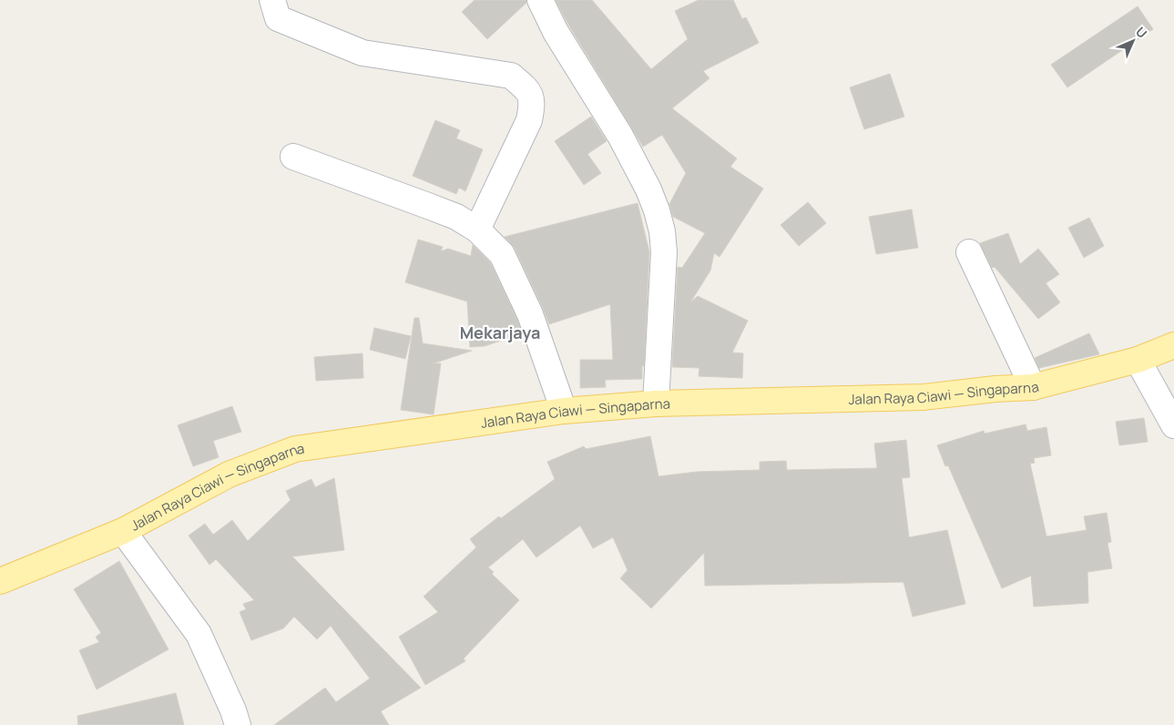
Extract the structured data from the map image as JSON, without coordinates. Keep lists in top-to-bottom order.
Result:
{
  "streets": {
    "main road": ["Jalan Raya Ciawi — Singaparna"]
  },
  "districts": ["Mekarjaya"],
  "north": "top right"
}
